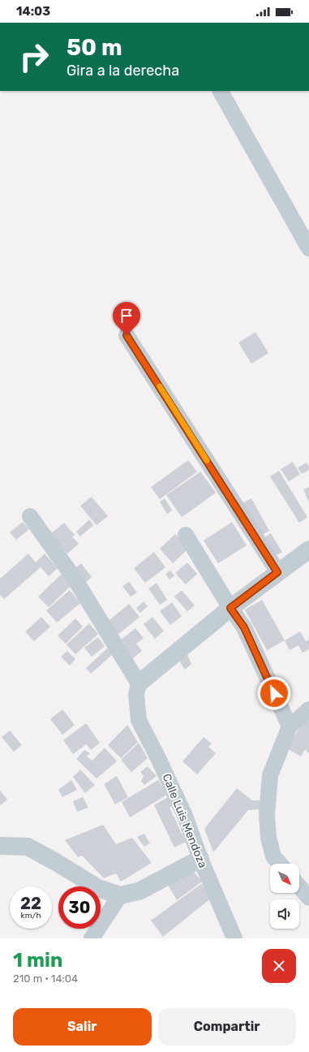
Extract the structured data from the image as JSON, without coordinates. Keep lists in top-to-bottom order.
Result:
{
  "streets": {
    "street": ["Calle Luis Mendoza"]
  },
  "north": "bottom right",
  "page": {
    "status": "14:03",
    "turn": ["50 m", "Gira a la derecha"],
    "speed": "22 km/h",
    "limit": "30",
    "heading": ["1 min", "210 m · 14:04"],
    "buttons": ["Salir", "Compartir"]
  }
}
